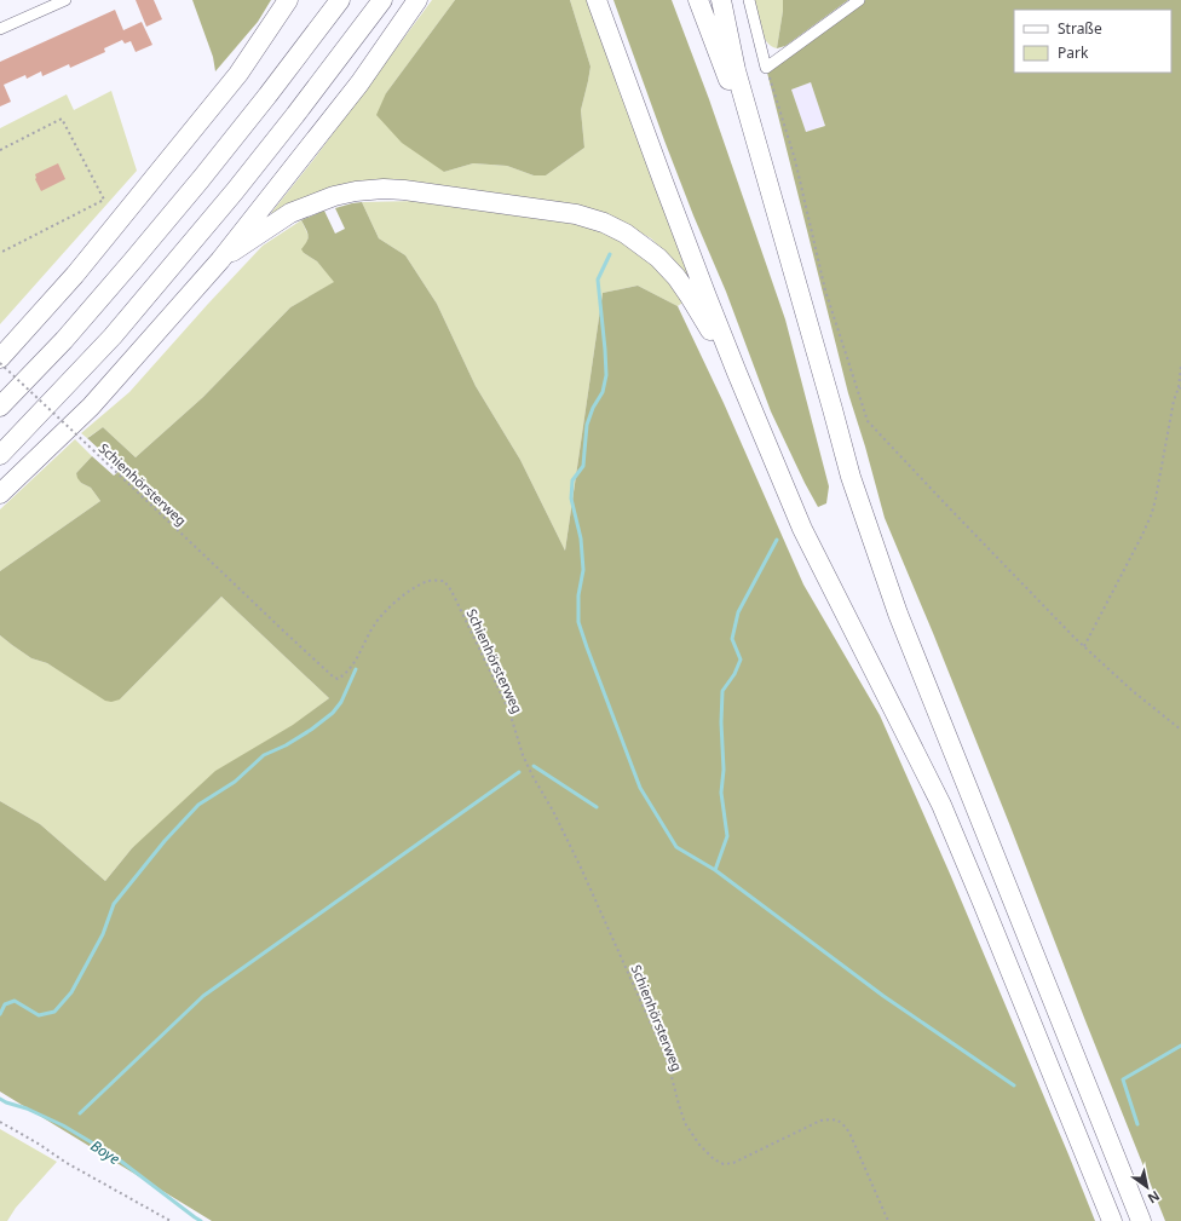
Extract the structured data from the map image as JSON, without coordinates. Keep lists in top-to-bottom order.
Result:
{
  "streets": {
    "path": ["Schienhörsterweg"]
  },
  "water": ["Boye"],
  "legend": ["Straße", "Park"],
  "north": "bottom right"
}
